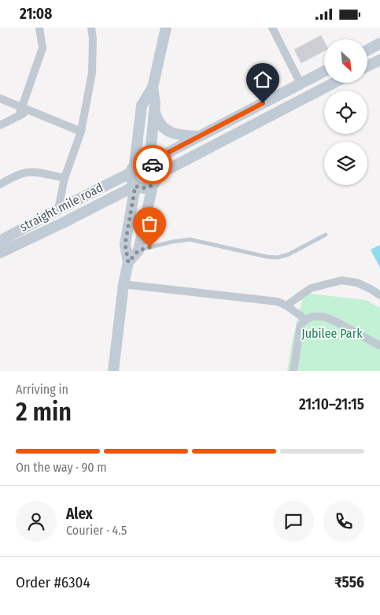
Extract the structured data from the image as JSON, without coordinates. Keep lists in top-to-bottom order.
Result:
{
  "streets": {
    "street": ["straight mile road"]
  },
  "parks": ["Jubilee Park"],
  "north": "bottom right",
  "page": {
    "status": "21:08",
    "heading": ["2 min", "Arriving in", "21:10–21:15"],
    "panel": [
      "Alex",
      "Courier · 4.5",
      "Order #6304",
      "₹556"
    ],
    "bar": "On the way · 90 m"
  }
}
